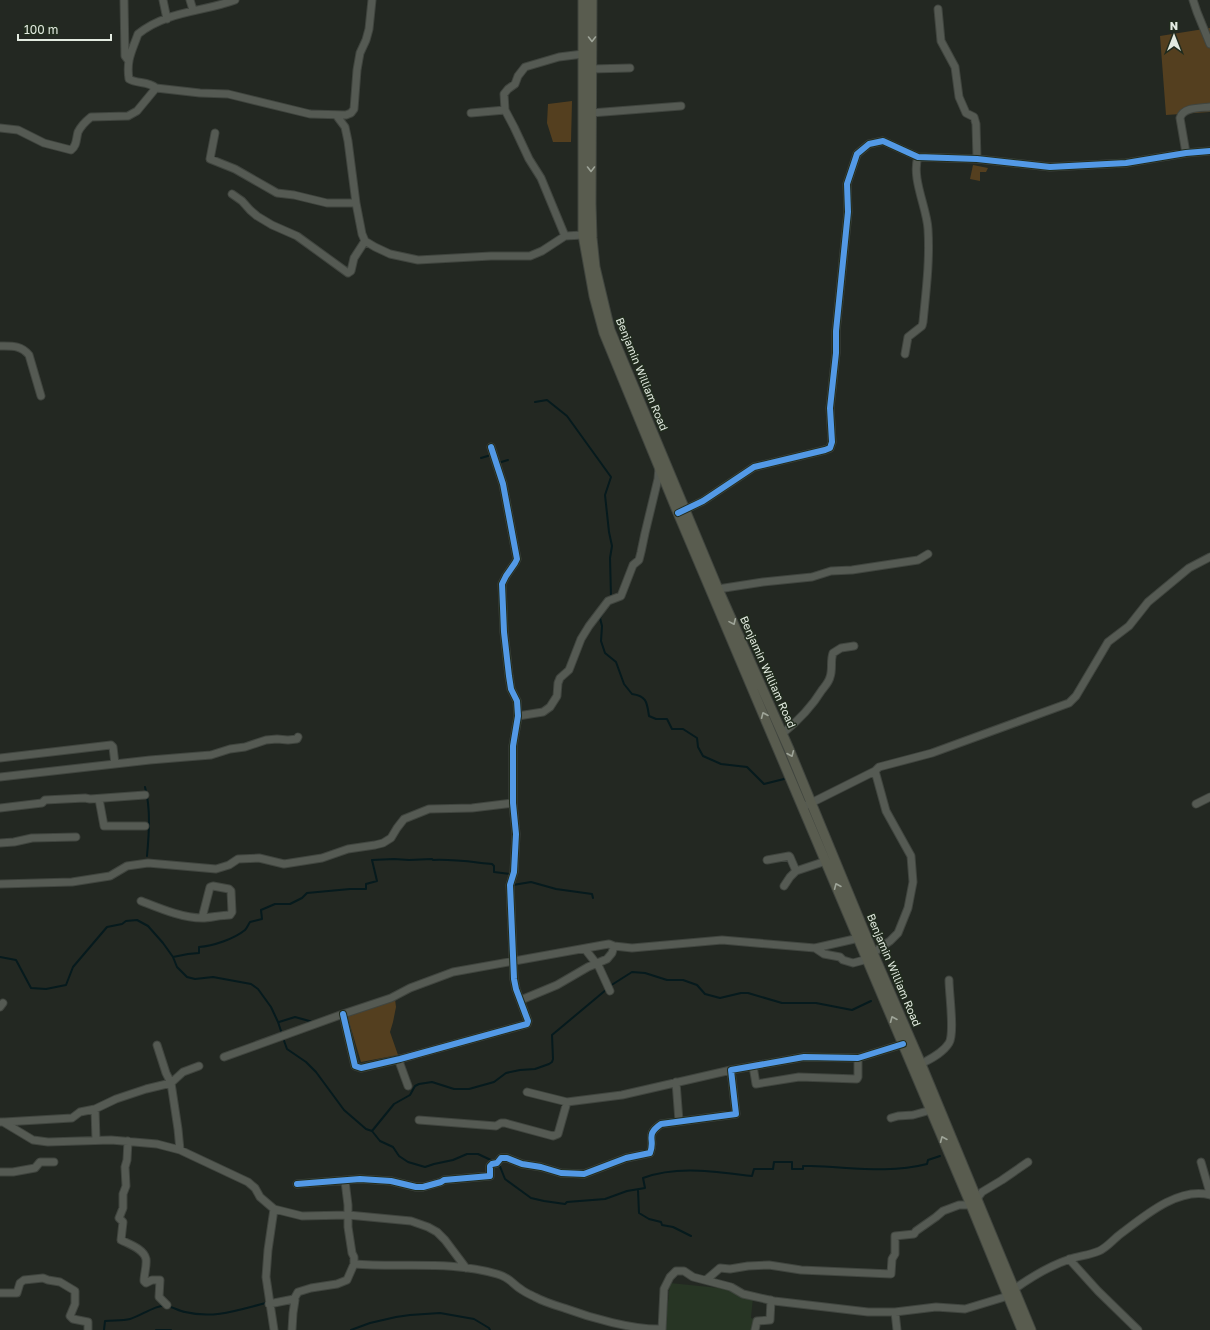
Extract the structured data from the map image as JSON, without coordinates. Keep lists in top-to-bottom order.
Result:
{
  "streets": {
    "main road": ["Benjamin William Road"]
  },
  "scale_bar": "100 m",
  "north": "top"
}
